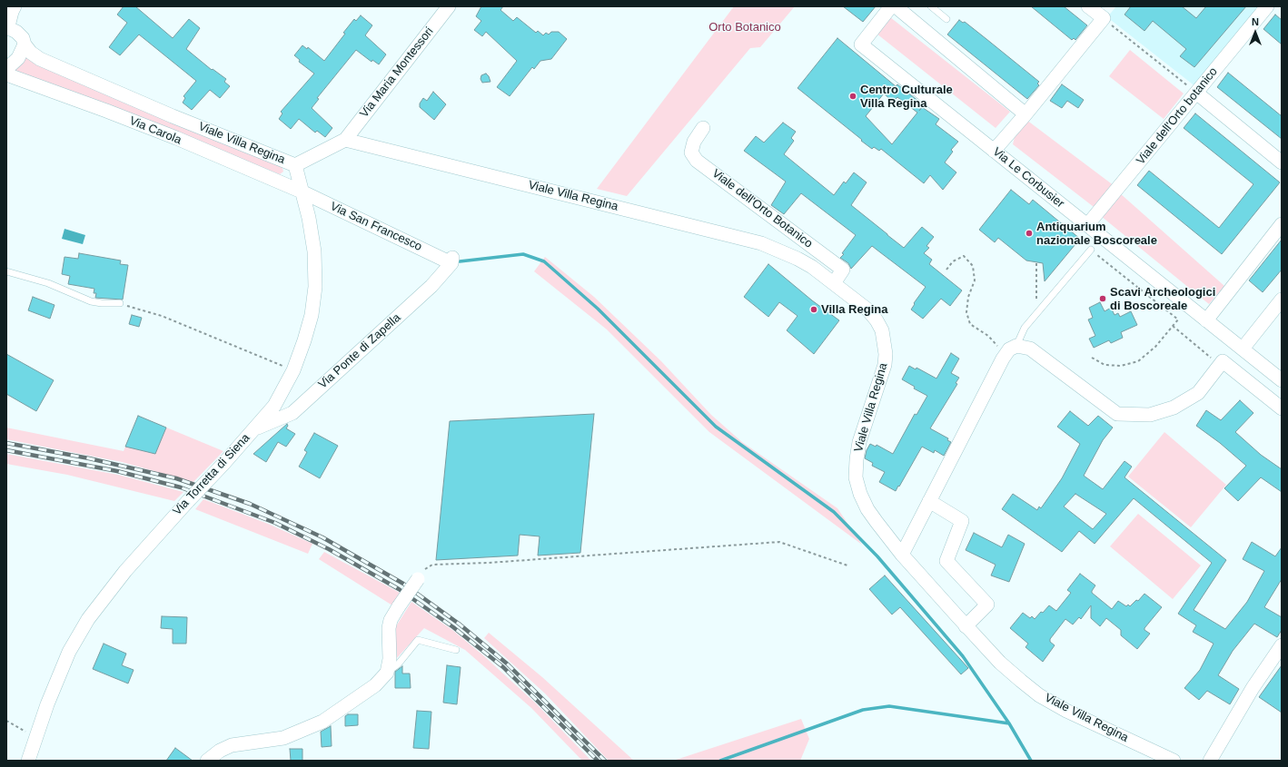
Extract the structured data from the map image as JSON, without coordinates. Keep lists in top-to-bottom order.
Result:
{
  "streets": {
    "street": [
      "Via Maria Montessori",
      "Viale dell'Orto botanico",
      "Via Carola",
      "Viale Villa Regina",
      "Via Le Corbusier",
      "Viale dell'Orto Botanico",
      "Via San Francesco",
      "Via Ponte di Zapella",
      "Via Torretta di Siena"
    ]
  },
  "crossings": [
    ["Via Maria Montessori", "Viale Villa Regina"],
    ["Viale dell'Orto botanico", "Via Le Corbusier"],
    ["Via Carola", "Via San Francesco"],
    ["Via Carola", "Via Torretta di Siena"],
    ["Viale Villa Regina", "Viale dell'Orto Botanico"],
    ["Viale Villa Regina", "Via Torretta di Siena"],
    ["Via San Francesco", "Via Ponte di Zapella"],
    ["Via San Francesco", "Via Torretta di Siena"],
    ["Via Ponte di Zapella", "Via Torretta di Siena"]
  ],
  "parks": ["Orto Botanico"],
  "places": [
    "Centro Culturale Villa Regina",
    "Antiquarium nazionale Boscoreale",
    "Scavi Archeologici di Boscoreale",
    "Villa Regina"
  ],
  "north": "top"
}
